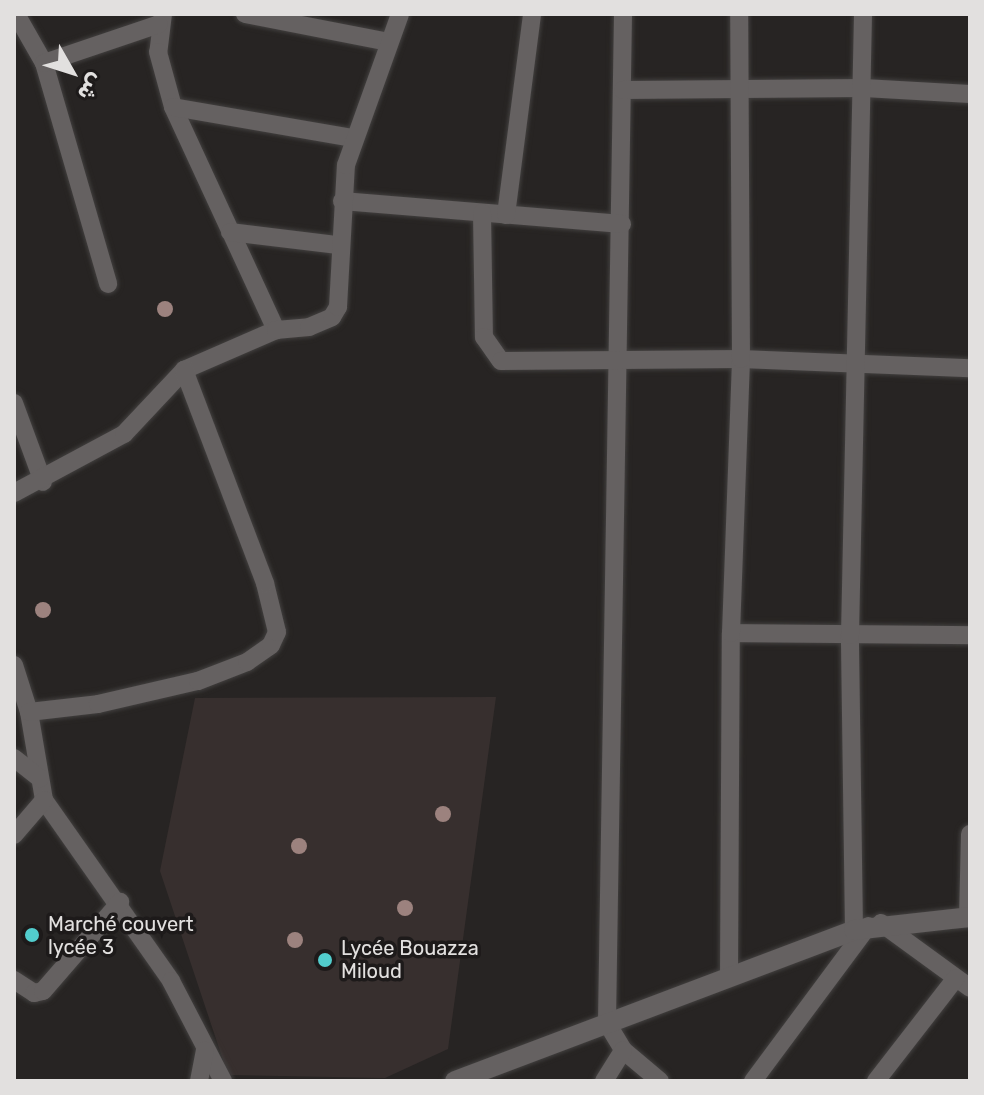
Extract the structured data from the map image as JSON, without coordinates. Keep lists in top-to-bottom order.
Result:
{
  "places": ["Marché couvert lycée 3", "Lycée Bouazza Miloud"],
  "north": "bottom right"
}
